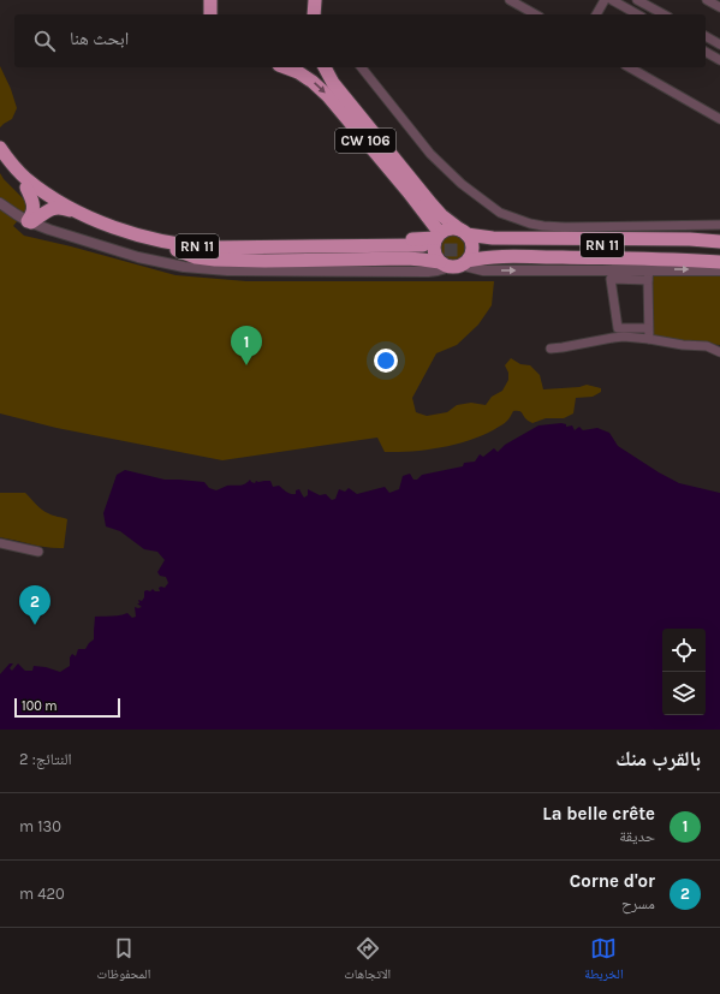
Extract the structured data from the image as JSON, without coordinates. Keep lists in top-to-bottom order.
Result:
{
  "streets": {
    "highway": ["CW 106", "RN 11"]
  },
  "scale_bar": "100 m",
  "page": {
    "search": "ابحث هنا",
    "pins": ["1", "2"],
    "scale": "100 m",
    "heading": ["بالقرب منك", "النتائج: 2"],
    "list": [
      {
        "mark": "1",
        "name": "La belle crête",
        "note": "حديقة",
        "value": "130 m"
      },
      {
        "mark": "2",
        "name": "Corne d'or",
        "note": "مسرح",
        "value": "420 m"
      }
    ],
    "nav": ["الخريطة", "الاتجاهات", "المحفوظات"]
  }
}
